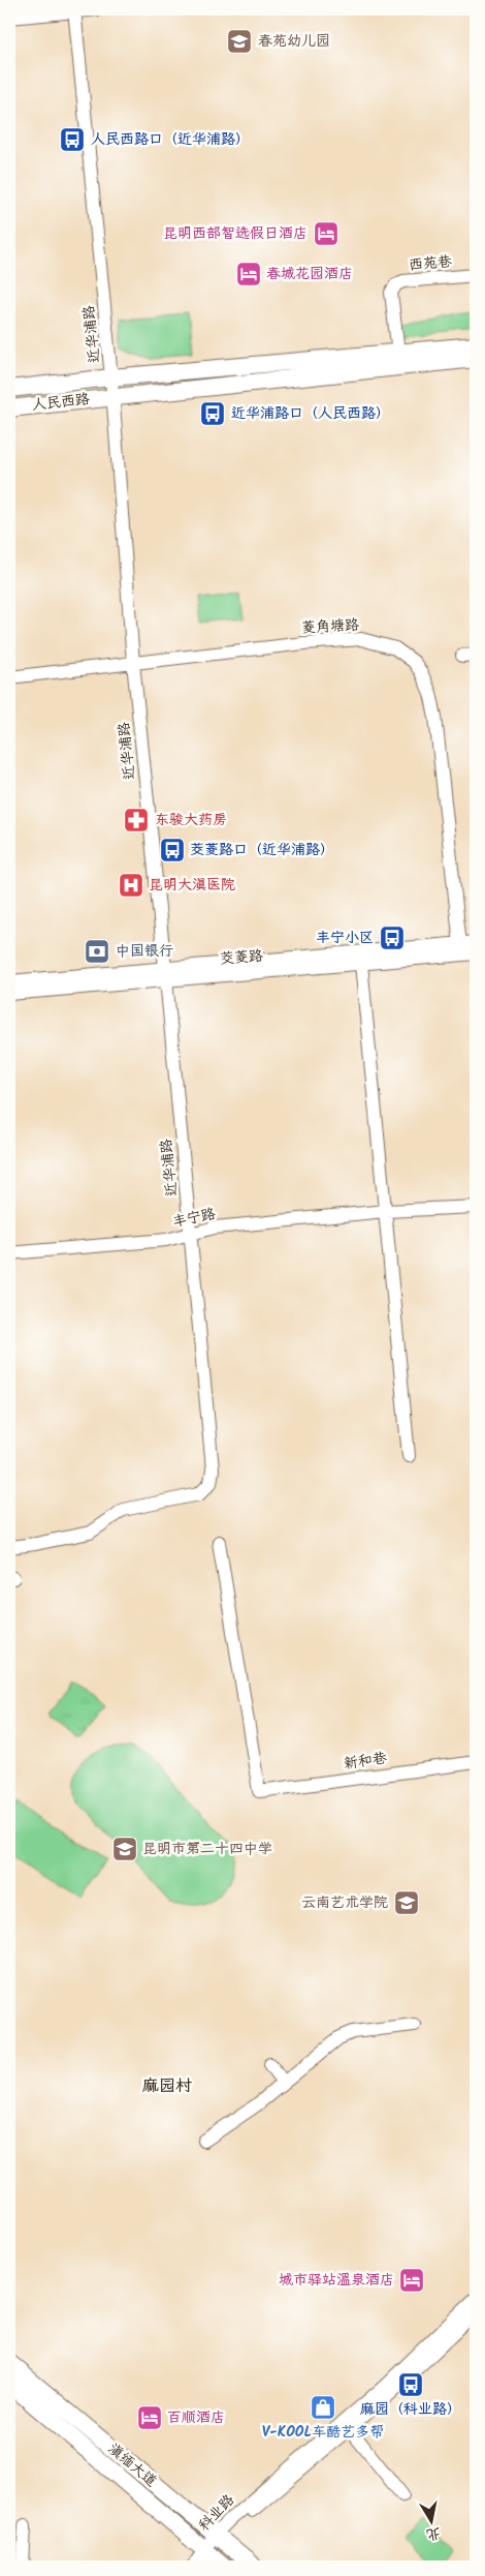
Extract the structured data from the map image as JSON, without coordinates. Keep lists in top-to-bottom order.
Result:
{
  "streets": {
    "main road": ["人民西路", "滇缅大道"],
    "street": [
      "西苑巷",
      "近华浦路",
      "菱角塘路",
      "茭菱路",
      "丰宁路",
      "新和巷",
      "科业路"
    ]
  },
  "crossings": [
    ["西苑巷", "人民西路"],
    ["近华浦路", "人民西路"],
    ["近华浦路", "菱角塘路"],
    ["近华浦路", "茭菱路"],
    ["近华浦路", "丰宁路"],
    ["菱角塘路", "茭菱路"],
    ["滇缅大道", "科业路"]
  ],
  "districts": ["麻园村"],
  "places": {
    "school or university": ["春苑幼儿园", "昆明市第二十四中学", "云南艺术学院"],
    "bus stop": [
      "人民西路口（近华浦路）",
      "近华浦路口（人民西路）",
      "茭菱路口（近华浦路）",
      "丰宁小区",
      "麻园（科业路）"
    ],
    "hotel": [
      "昆明西部智选假日酒店",
      "春城花园酒店",
      "城市驿站温泉酒店",
      "百顺酒店"
    ],
    "pharmacy": ["东骏大药房"],
    "hospital": ["昆明大滇医院"],
    "bank": ["中国银行"],
    "shop": ["V-KOOL车酷艺多帮"]
  },
  "north": "bottom"
}
